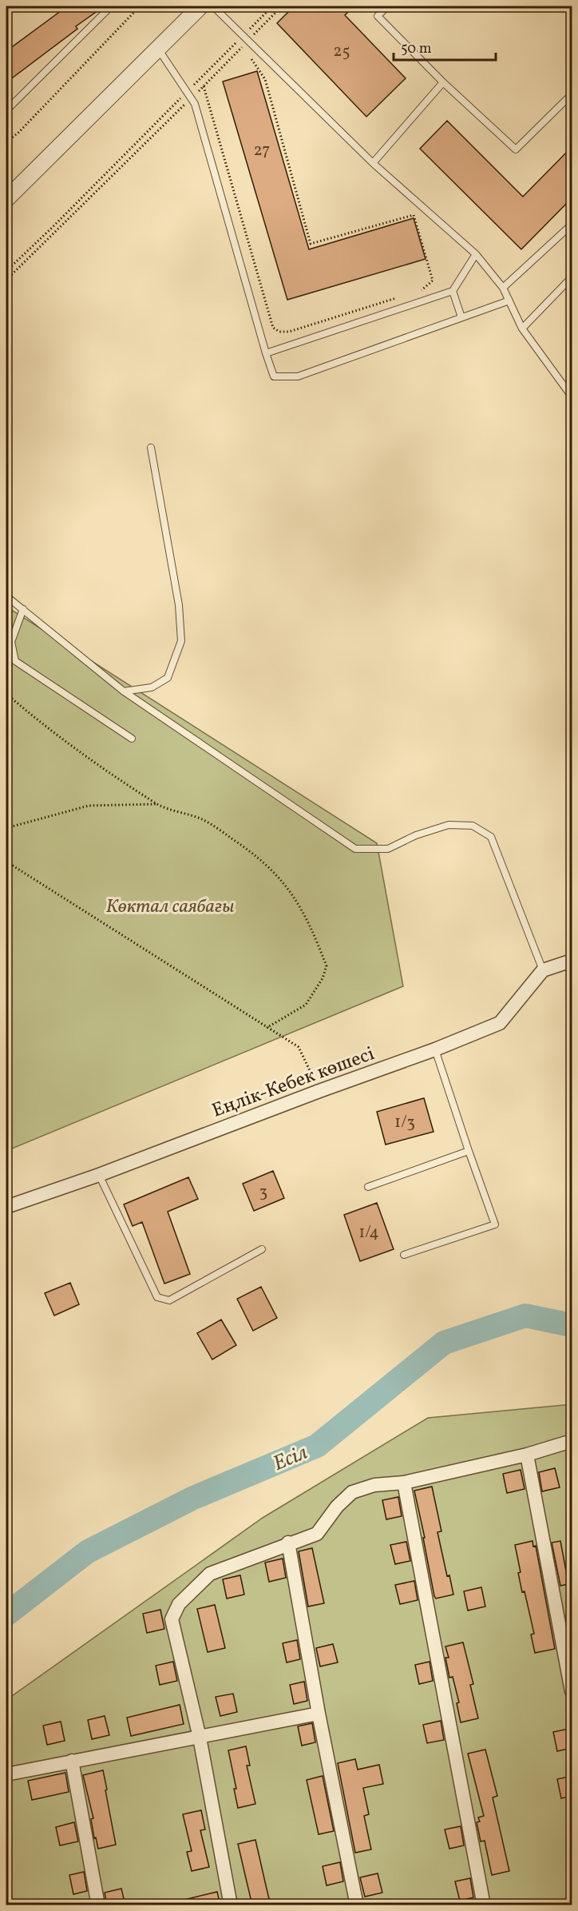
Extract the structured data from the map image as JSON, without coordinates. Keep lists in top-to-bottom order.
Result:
{
  "streets": {
    "street": ["Еңлік-Кебек көшесі"]
  },
  "water": ["Есіл"],
  "parks": ["Көктал саябағы"],
  "house_numbers": [
    "25",
    "27",
    "1/3",
    "3",
    "1/4"
  ],
  "scale_bar": "50 m"
}
